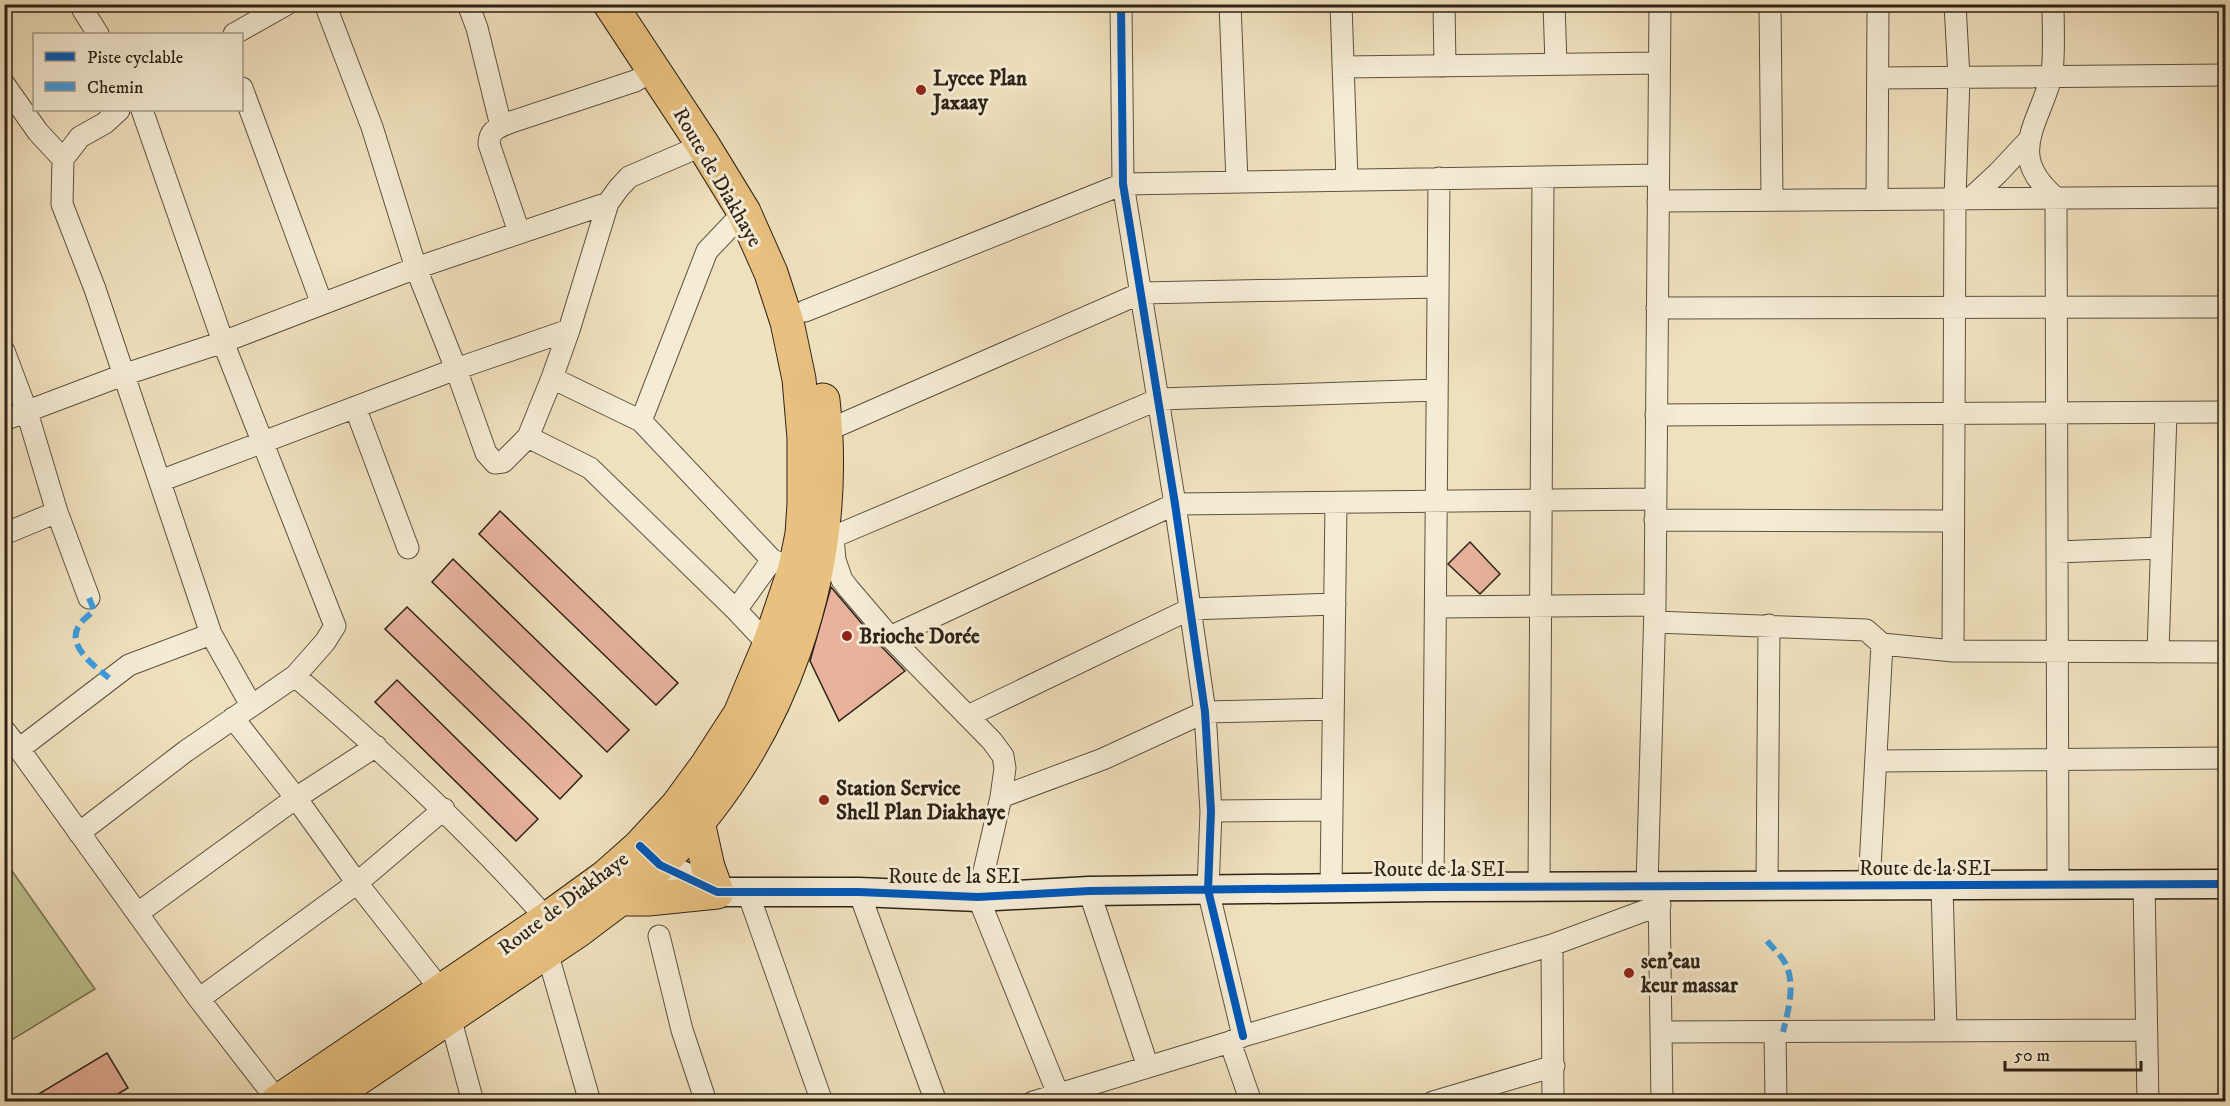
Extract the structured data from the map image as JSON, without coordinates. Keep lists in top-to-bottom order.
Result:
{
  "streets": {
    "main road": ["Route de Diakhaye"],
    "street": ["Route de la SEI"]
  },
  "crossings": [
    ["Route de Diakhaye", "Route de la SEI"]
  ],
  "places": [
    "Lycee Plan Jaxaay",
    "Brioche Dorée",
    "Station Service Shell Plan Diakhaye",
    "sen'eau keur massar"
  ],
  "legend": ["Piste cyclable", "Chemin"],
  "scale_bar": "50 m"
}
